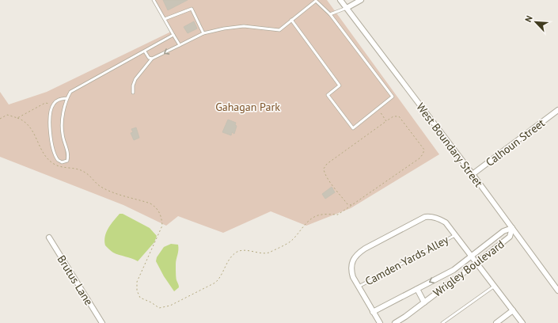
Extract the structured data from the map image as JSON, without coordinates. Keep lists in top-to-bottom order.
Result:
{
  "streets": {
    "street": [
      "Calhoun Street",
      "West Boundary Street",
      "Wrigley Boulevard",
      "Brutus Lane"
    ],
    "lane": ["Camden Yards Alley"]
  },
  "crossings": [
    ["Calhoun Street", "West Boundary Street"],
    ["West Boundary Street", "Wrigley Boulevard"]
  ],
  "parks": ["Gahagan Park"],
  "north": "top left"
}
